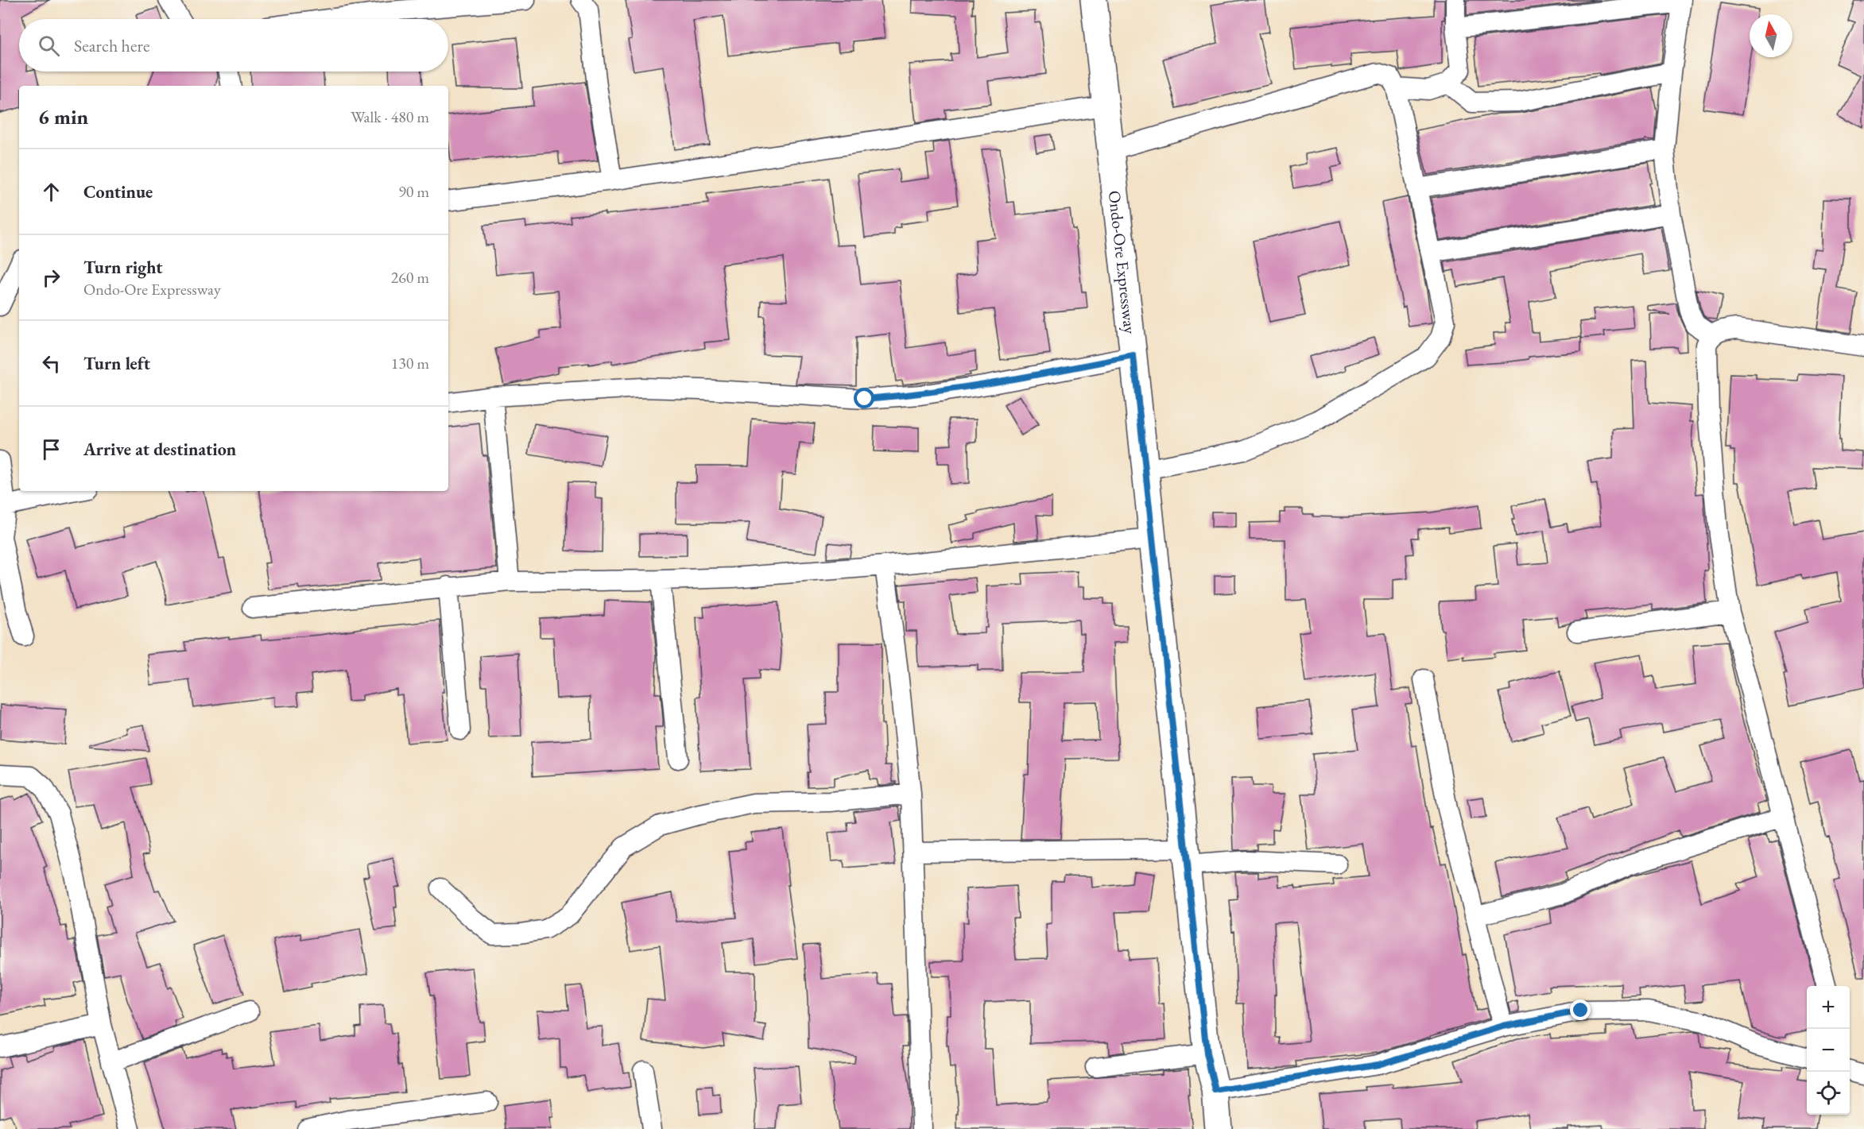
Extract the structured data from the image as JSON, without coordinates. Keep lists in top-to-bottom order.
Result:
{
  "streets": {
    "main road": ["Ondo-Ore Expressway"]
  },
  "north": "top",
  "page": {
    "search": "Search here",
    "heading": ["6 min", "Walk · 480 m"],
    "list": [
      ["Continue", "90 m"],
      ["Turn right", "Ondo-Ore Expressway", "260 m"],
      ["Turn left", "130 m"],
      "Arrive at destination"
    ],
    "map_buttons": ["+", "−"]
  }
}
